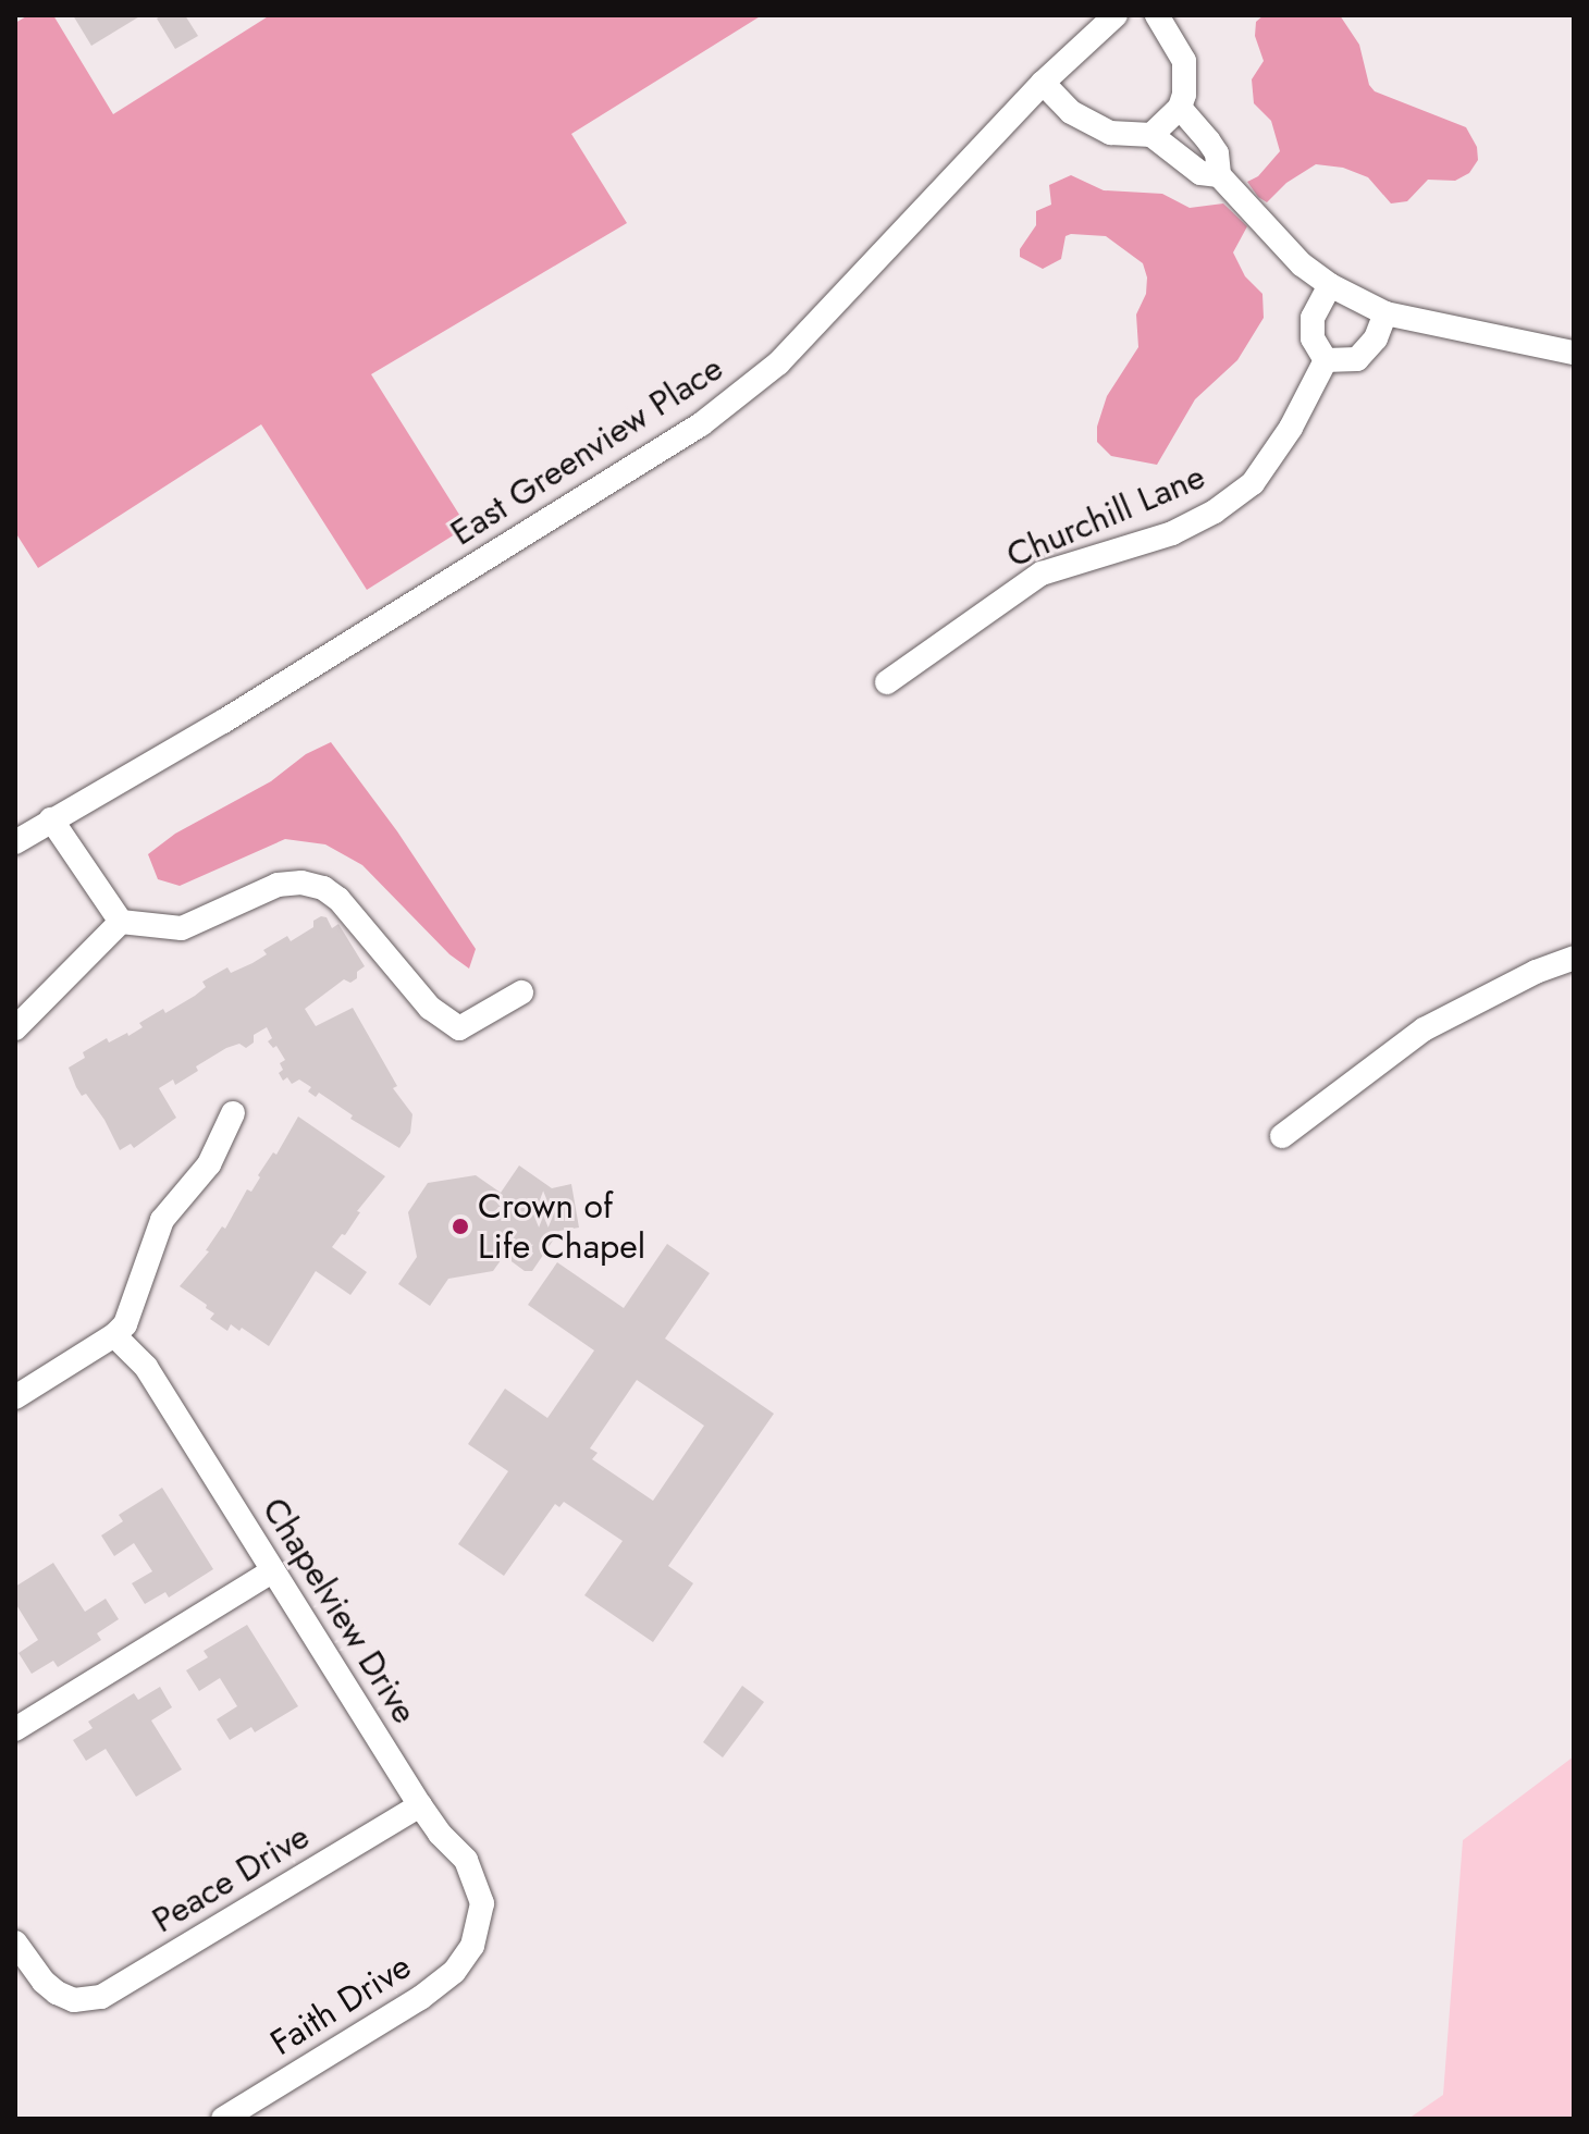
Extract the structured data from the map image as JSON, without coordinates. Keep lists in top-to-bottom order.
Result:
{
  "streets": {
    "street": [
      "East Greenview Place",
      "Churchill Lane",
      "Chapelview Drive",
      "Peace Drive",
      "Faith Drive"
    ]
  },
  "crossings": [
    ["Chapelview Drive", "Peace Drive"],
    ["Chapelview Drive", "Faith Drive"]
  ],
  "places": ["Crown of Life Chapel"]
}
